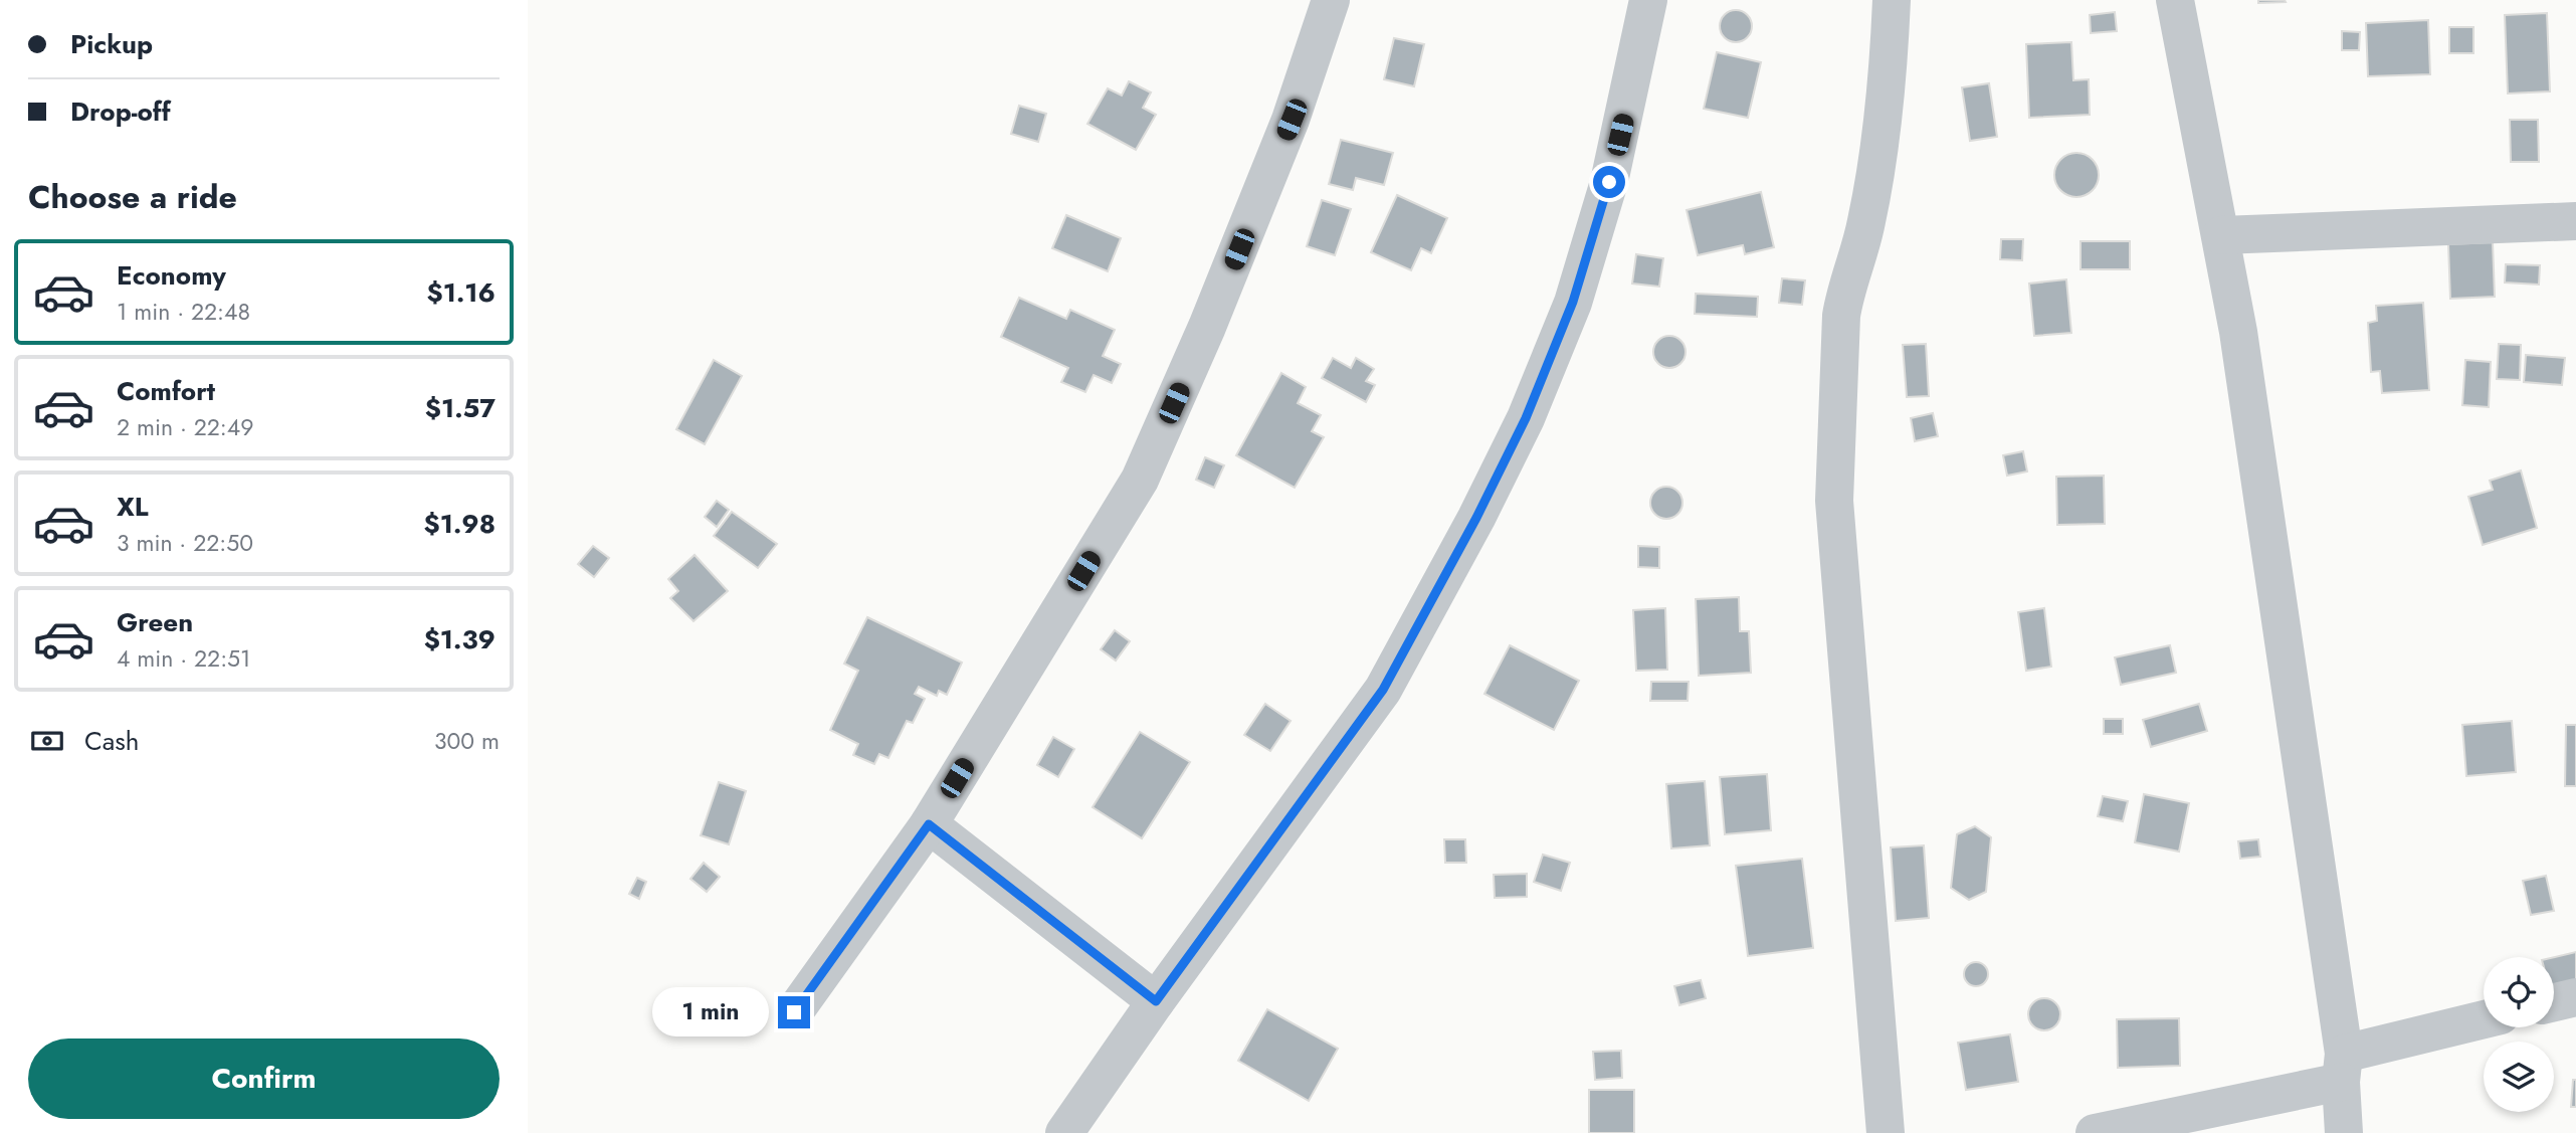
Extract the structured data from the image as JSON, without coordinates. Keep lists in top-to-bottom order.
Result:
{
  "page": {
    "banner": ["Pickup", "Drop-off"],
    "heading": "Choose a ride",
    "list": [
      {
        "name": "Economy",
        "note": "1 min · 22:48",
        "value": "$1.16"
      },
      {
        "name": "Comfort",
        "note": "2 min · 22:49",
        "value": "$1.57"
      },
      {
        "name": "XL",
        "note": "3 min · 22:50",
        "value": "$1.98"
      },
      {
        "name": "Green",
        "note": "4 min · 22:51",
        "value": "$1.39"
      }
    ],
    "pay": ["Cash", "300 m"],
    "bubble": "1 min",
    "buttons": "Confirm"
  }
}
